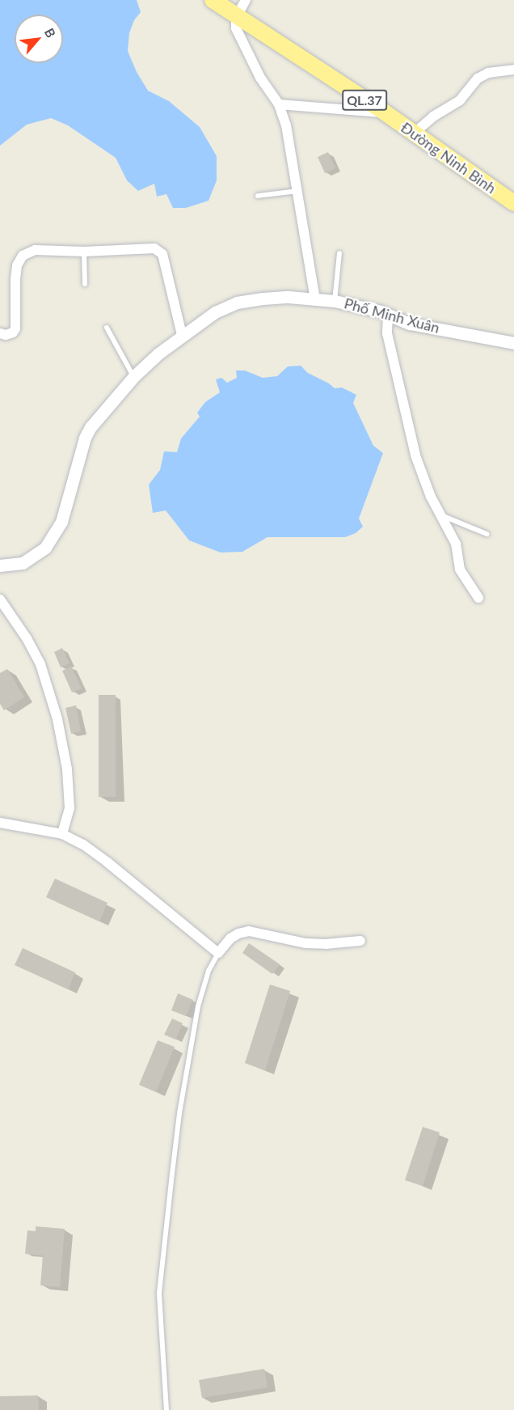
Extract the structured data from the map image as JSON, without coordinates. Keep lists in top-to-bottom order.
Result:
{
  "streets": {
    "highway": ["QL.37", "Đường Ninh Bình"],
    "street": ["Phố Minh Xuân"]
  },
  "north": "top right"
}
